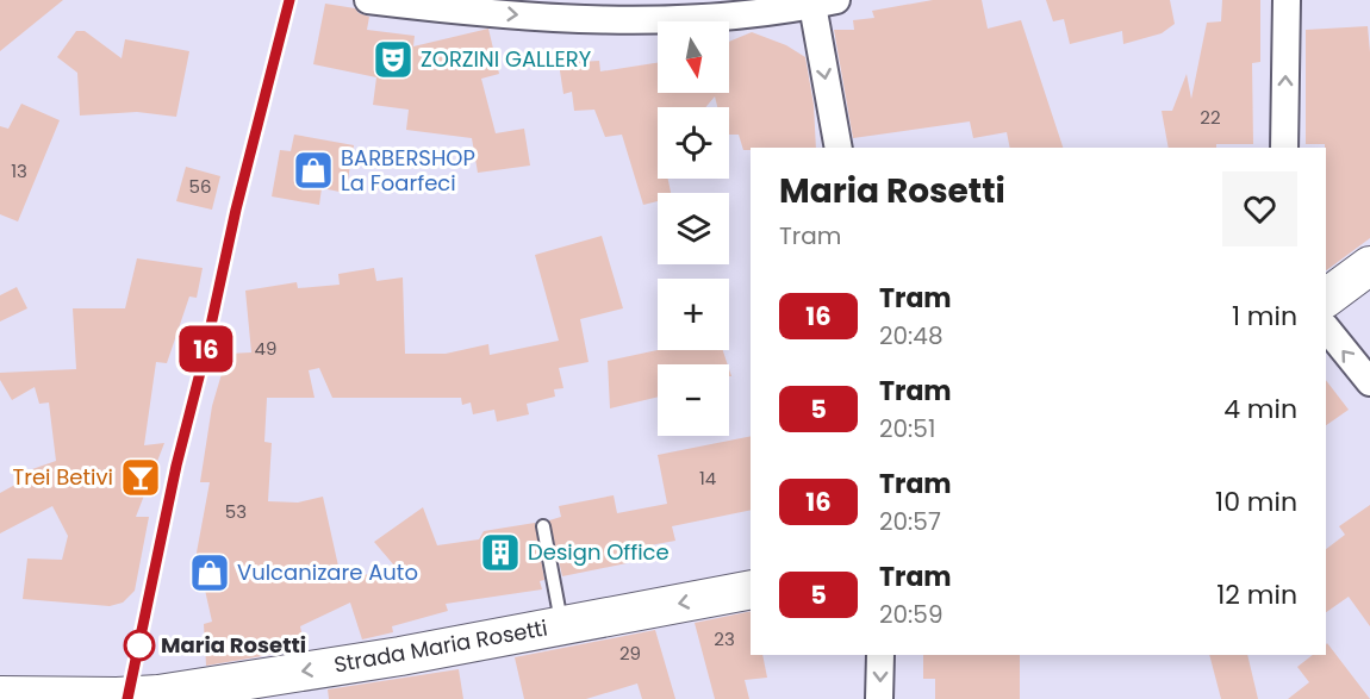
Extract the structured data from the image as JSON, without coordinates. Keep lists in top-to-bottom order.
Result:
{
  "streets": {
    "street": ["Strada Maria Rosetti"]
  },
  "one_way": ["Strada Maria Rosetti"],
  "places": {
    "theatre": ["ZORZINI GALLERY"],
    "shop": ["BARBERSHOP La Foarfeci", "Vulcanizare Auto"],
    "bar": ["Trei Betivi"],
    "building": ["Design Office"],
    "other": ["Maria Rosetti"]
  },
  "lines": ["tram line 16"],
  "house_numbers": [
    "22",
    "13",
    "56",
    "49",
    "14",
    "53",
    "23",
    "29"
  ],
  "north": "bottom",
  "page": {
    "on_map": "16",
    "map_buttons": ["+", "−"],
    "heading": ["Maria Rosetti", "Tram"],
    "list": [
      {
        "mark": "16",
        "name": "Tram",
        "note": "20:48",
        "value": "1 min"
      },
      {
        "mark": "5",
        "name": "Tram",
        "note": "20:51",
        "value": "4 min"
      },
      {
        "mark": "16",
        "name": "Tram",
        "note": "20:57",
        "value": "10 min"
      },
      {
        "mark": "5",
        "name": "Tram",
        "note": "20:59",
        "value": "12 min"
      }
    ]
  }
}
